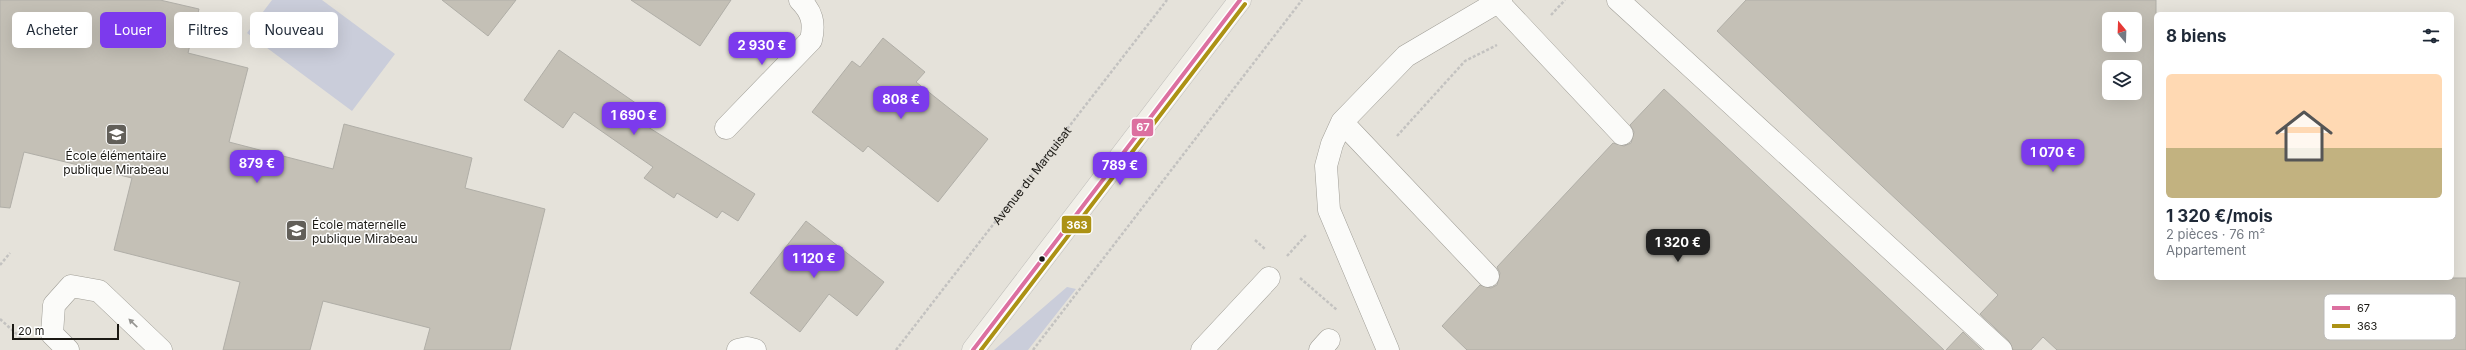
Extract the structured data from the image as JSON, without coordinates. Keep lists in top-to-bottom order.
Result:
{
  "streets": {
    "path": ["Avenue du Marquisat"]
  },
  "places": {
    "school or university": ["École élémentaire publique Mirabeau", "École maternelle publique Mirabeau"]
  },
  "lines": ["transit line 67", "transit line 363"],
  "legend": ["67", "363"],
  "scale_bar": "20 m",
  "north": "top",
  "page": {
    "chip": [
      "Acheter",
      "Louer",
      "Filtres",
      "Nouveau"
    ],
    "heading": "8 biens",
    "price": [
      "2 930 €",
      "808 €",
      "1 690 €",
      "1 070 €",
      "879 €",
      "789 €",
      "1 320 €",
      "1 120 €"
    ],
    "list": [
      {
        "name": "1 320 €/mois",
        "note": "2 pièces · 76 m² · Appartement"
      }
    ],
    "scale": "20 m"
  }
}
